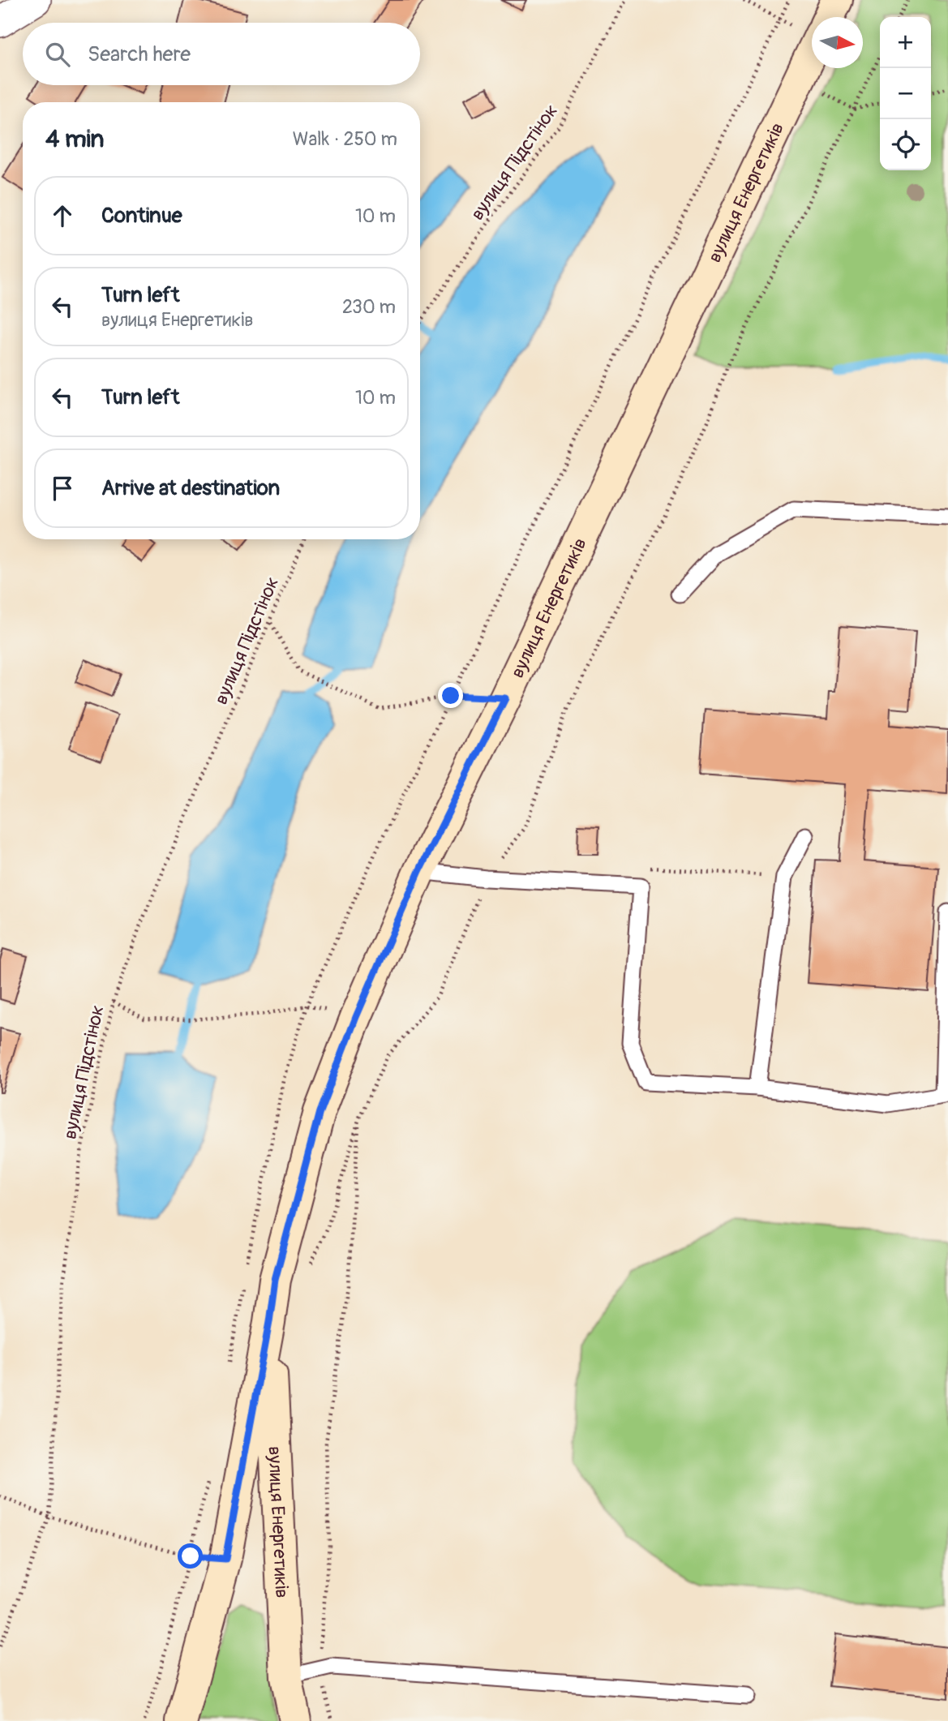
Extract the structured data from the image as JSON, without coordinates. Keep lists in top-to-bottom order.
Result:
{
  "streets": {
    "main road": ["вулиця Енергетиків"],
    "path": ["вулиця Підстінок"]
  },
  "north": "right",
  "page": {
    "map_buttons": ["+", "−"],
    "search": "Search here",
    "heading": ["4 min", "Walk · 250 m"],
    "list": [
      ["Continue", "10 m"],
      ["Turn left", "вулиця Енергетиків", "230 m"],
      ["Turn left", "10 m"],
      "Arrive at destination"
    ]
  }
}
